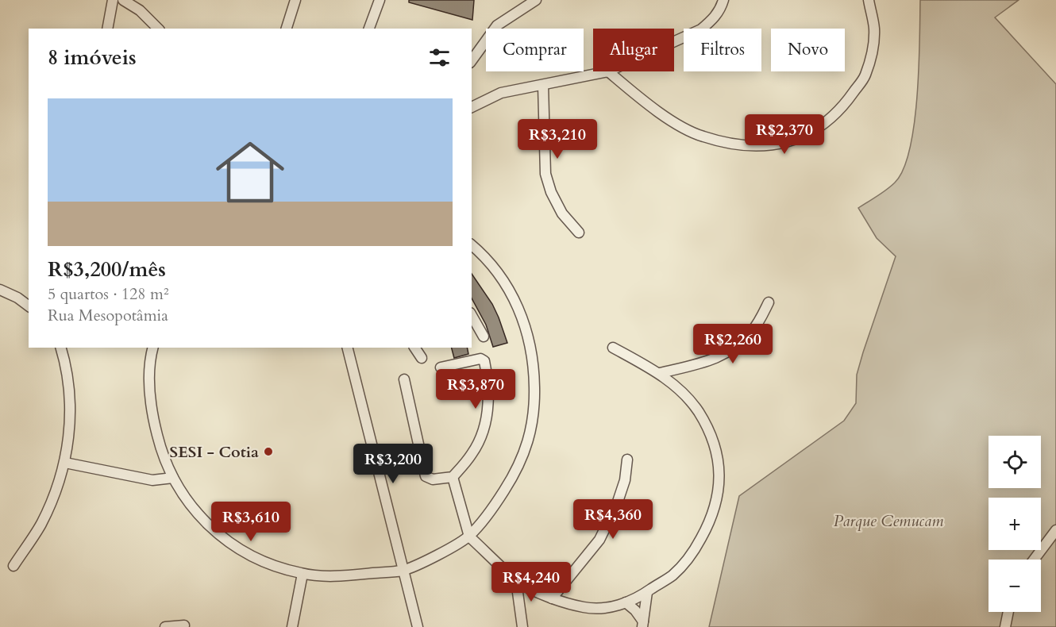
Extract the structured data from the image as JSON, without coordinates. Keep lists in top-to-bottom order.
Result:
{
  "parks": ["Parque Cemucam"],
  "places": ["SESI - Cotia"],
  "page": {
    "chip": [
      "Comprar",
      "Alugar",
      "Filtros",
      "Novo"
    ],
    "heading": "8 imóveis",
    "list": [
      {
        "name": "R$3,200/mês",
        "note": "5 quartos · 128 m² · Rua Mesopotâmia"
      }
    ],
    "price": [
      "R$2,370",
      "R$3,210",
      "R$2,260",
      "R$3,870",
      "R$3,200",
      "R$4,360",
      "R$3,610",
      "R$4,240"
    ],
    "map_buttons": ["+", "−"]
  }
}
